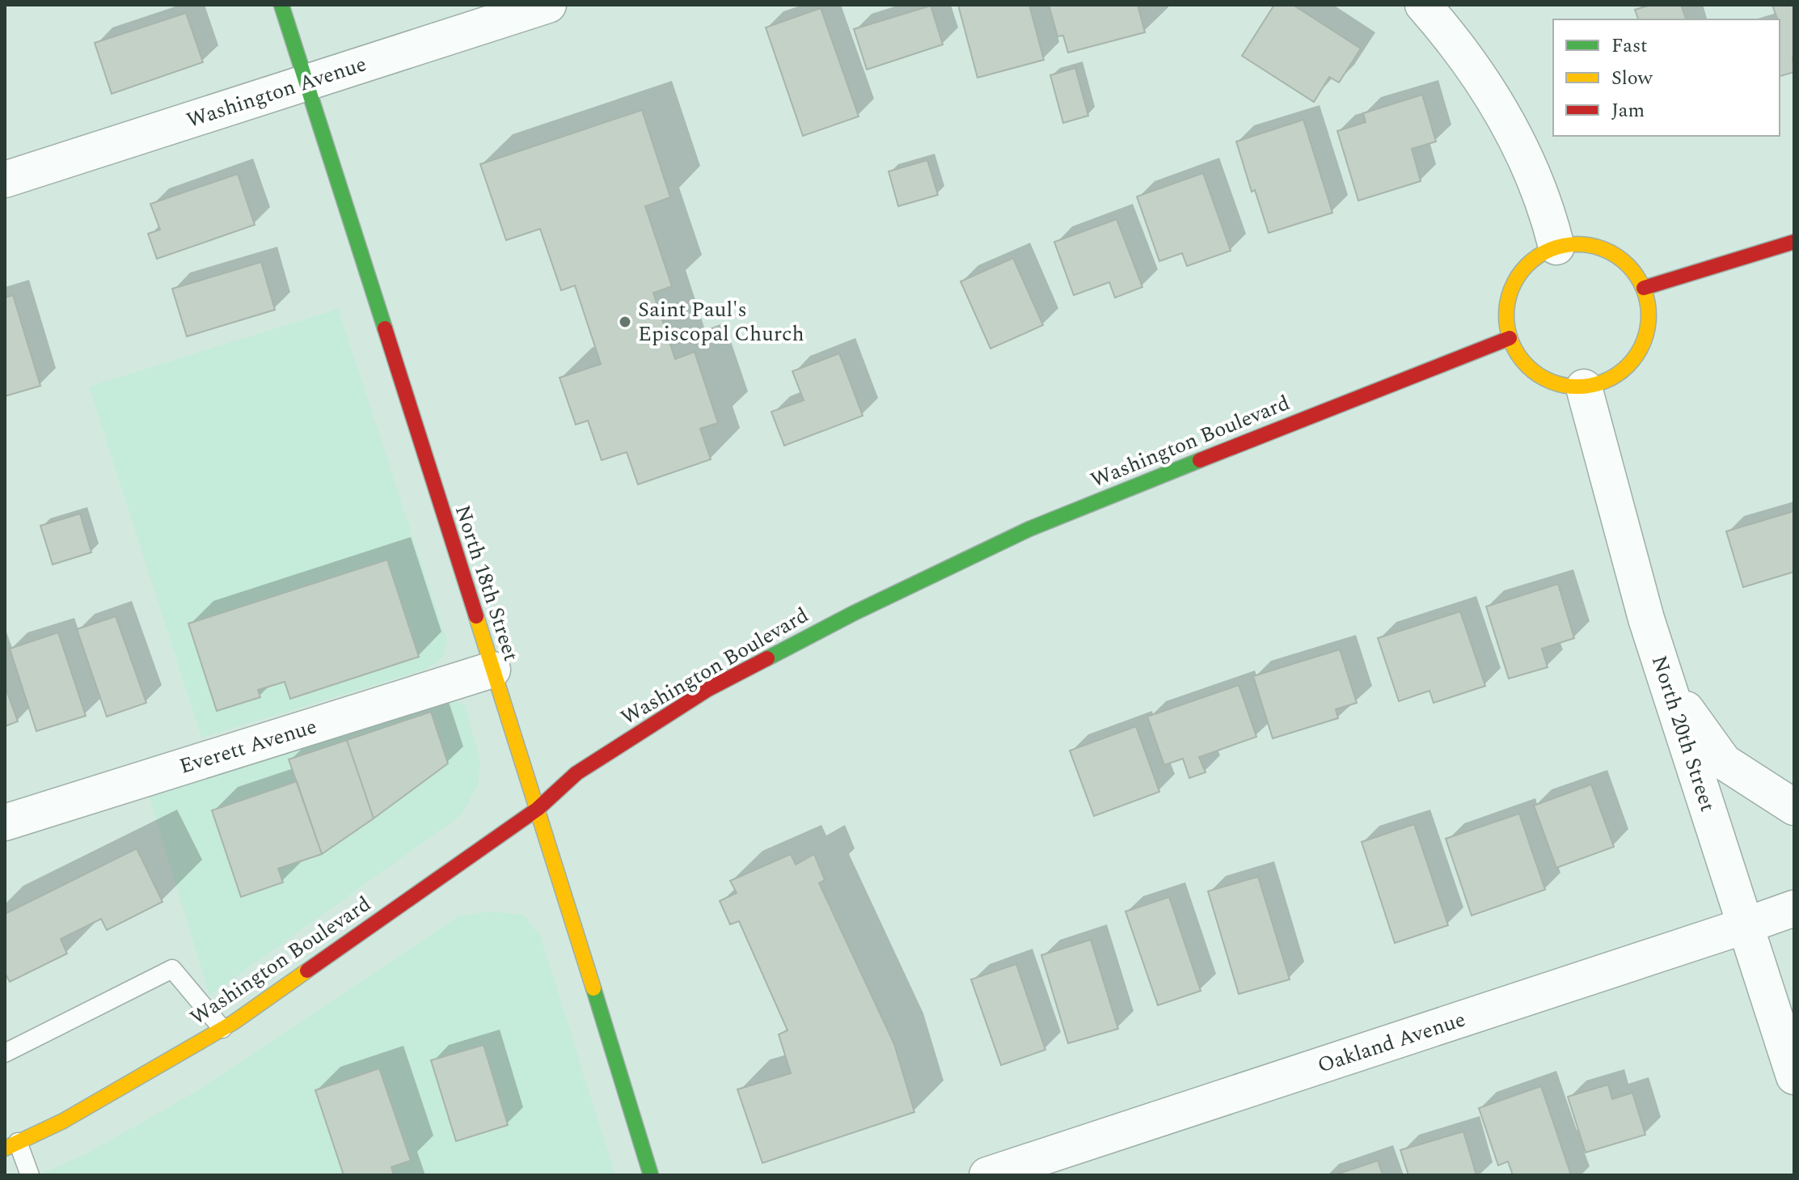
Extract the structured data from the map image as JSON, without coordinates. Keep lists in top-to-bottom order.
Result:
{
  "streets": {
    "street": [
      "Washington Avenue",
      "Washington Boulevard",
      "North 18th Street",
      "North 20th Street",
      "Everett Avenue",
      "Oakland Avenue"
    ]
  },
  "crossings": [
    ["Washington Avenue", "North 18th Street"],
    ["Washington Boulevard", "North 18th Street"],
    ["Washington Boulevard", "North 20th Street"],
    ["North 18th Street", "Everett Avenue"],
    ["North 20th Street", "Oakland Avenue"]
  ],
  "places": ["Saint Paul's Episcopal Church"],
  "legend": ["Fast", "Slow", "Jam"]
}
